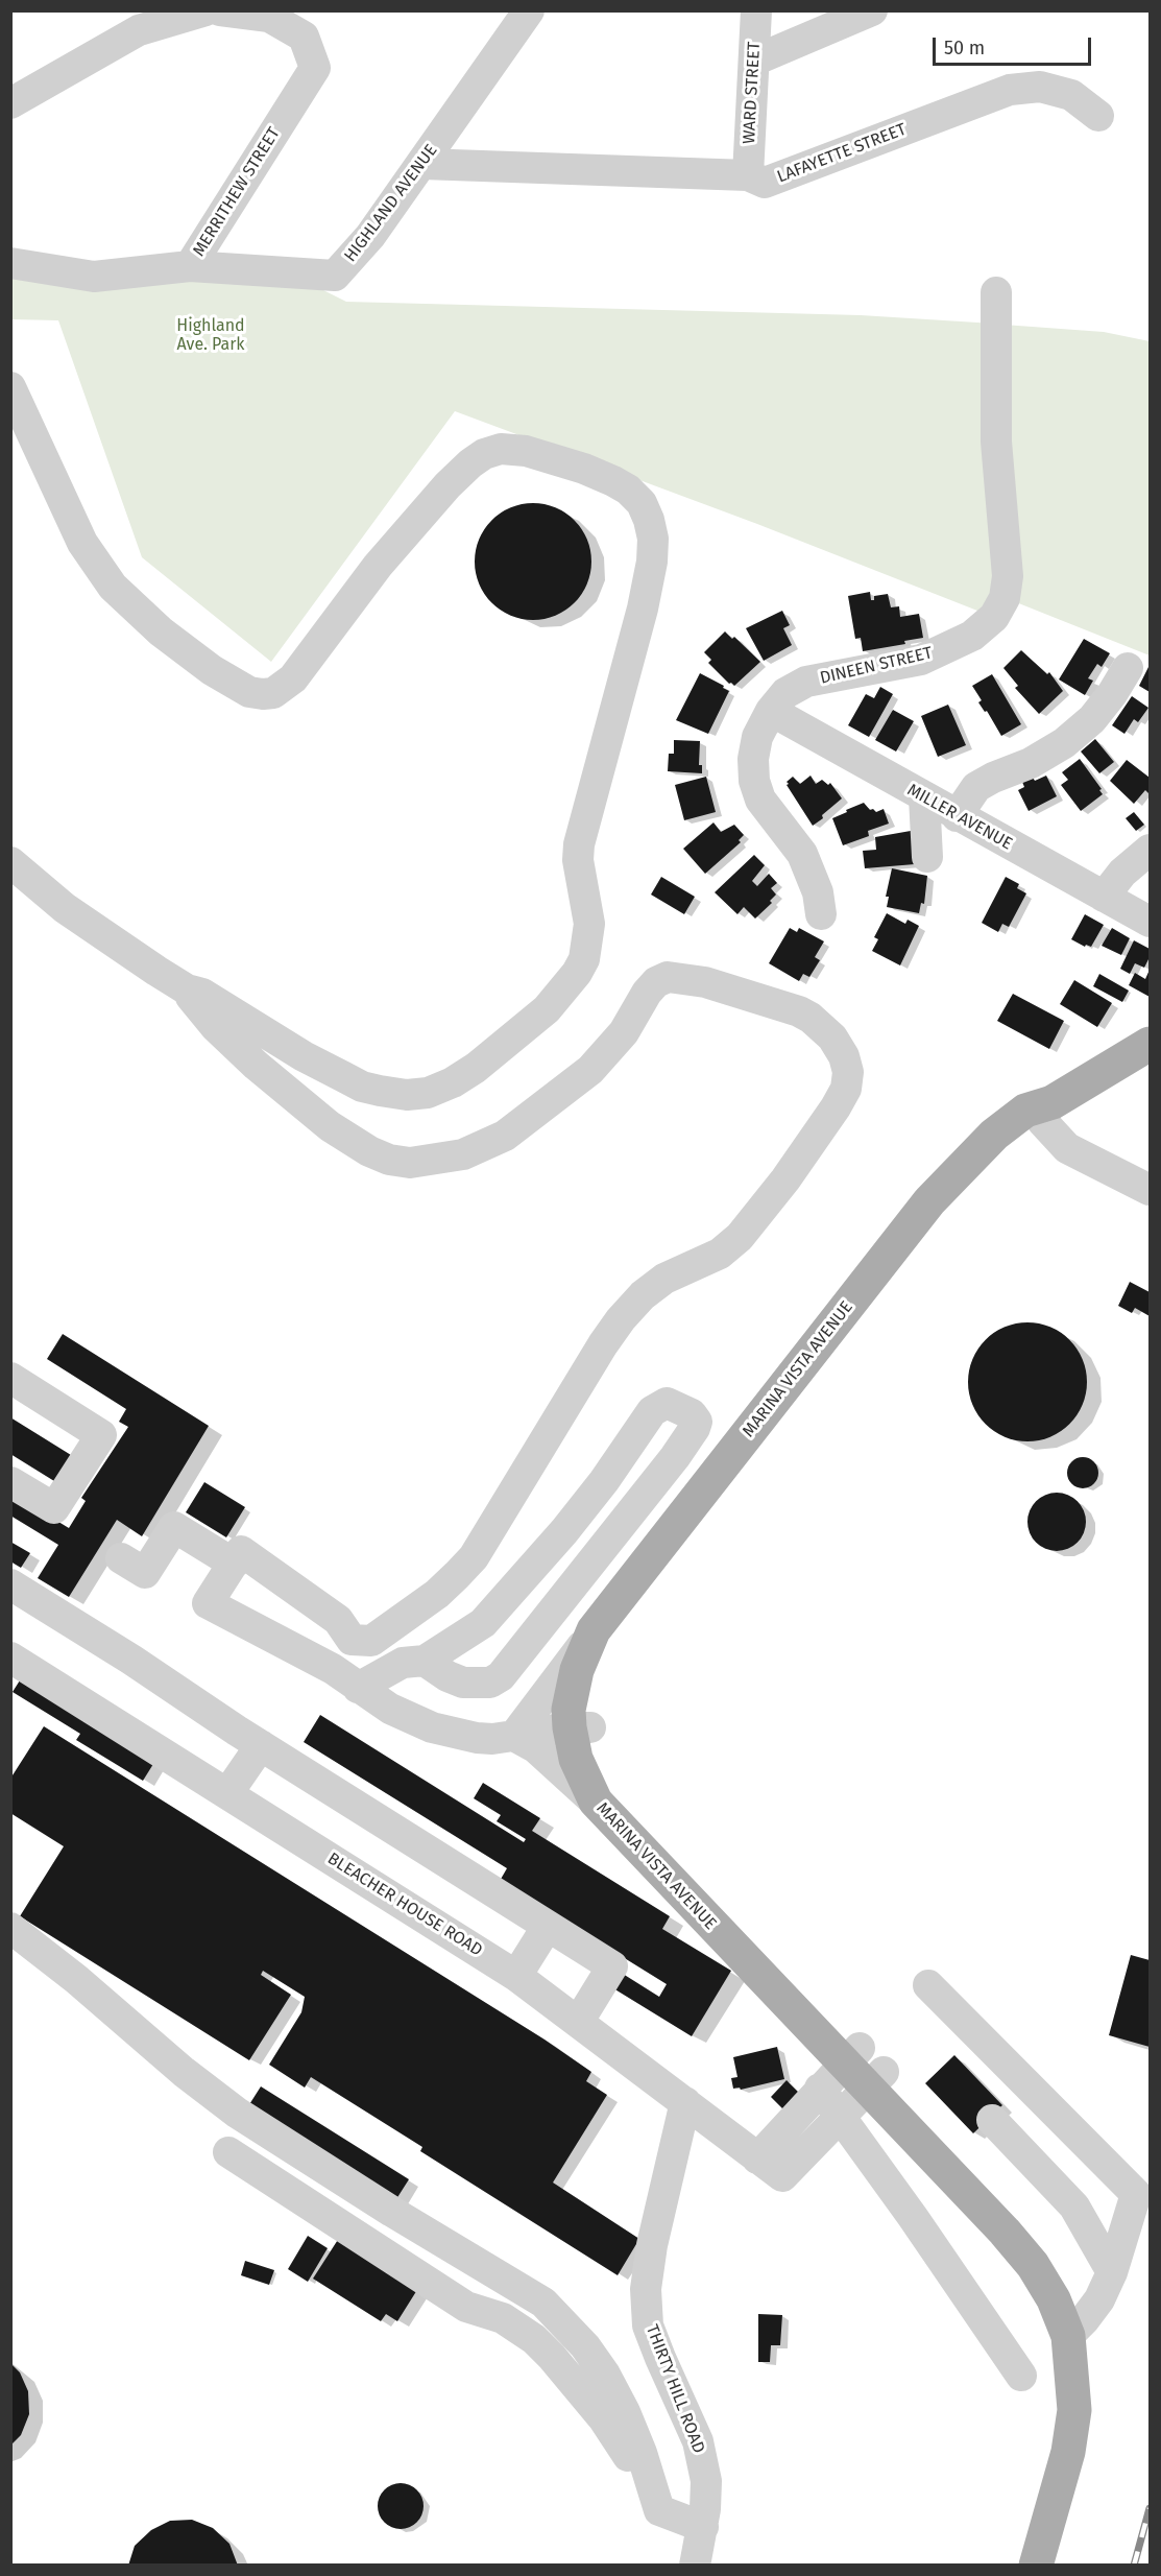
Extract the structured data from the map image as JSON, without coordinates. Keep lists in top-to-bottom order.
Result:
{
  "streets": {
    "main road": ["MARINA VISTA AVENUE"],
    "street": [
      "WARD STREET",
      "LAFAYETTE STREET",
      "MERRITHEW STREET",
      "HIGHLAND AVENUE",
      "DINEEN STREET",
      "MILLER AVENUE",
      "BLEACHER HOUSE ROAD",
      "THIRTY HILL ROAD"
    ]
  },
  "crossings": [
    ["WARD STREET", "LAFAYETTE STREET"],
    ["LAFAYETTE STREET", "HIGHLAND AVENUE"],
    ["MERRITHEW STREET", "HIGHLAND AVENUE"],
    ["DINEEN STREET", "MILLER AVENUE"],
    ["BLEACHER HOUSE ROAD", "THIRTY HILL ROAD"]
  ],
  "parks": ["Highland Ave. Park"],
  "scale_bar": "50 m"
}
